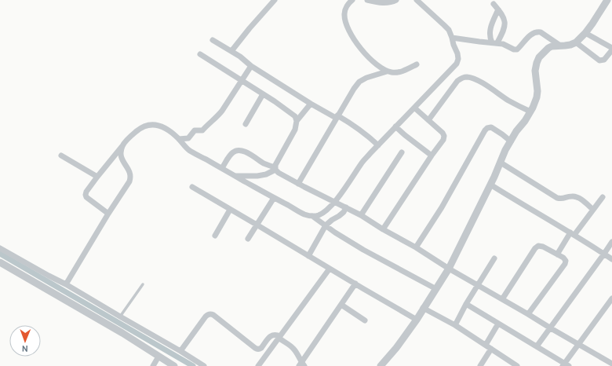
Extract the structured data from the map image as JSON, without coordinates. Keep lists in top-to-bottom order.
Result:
{
  "north": "bottom"
}
